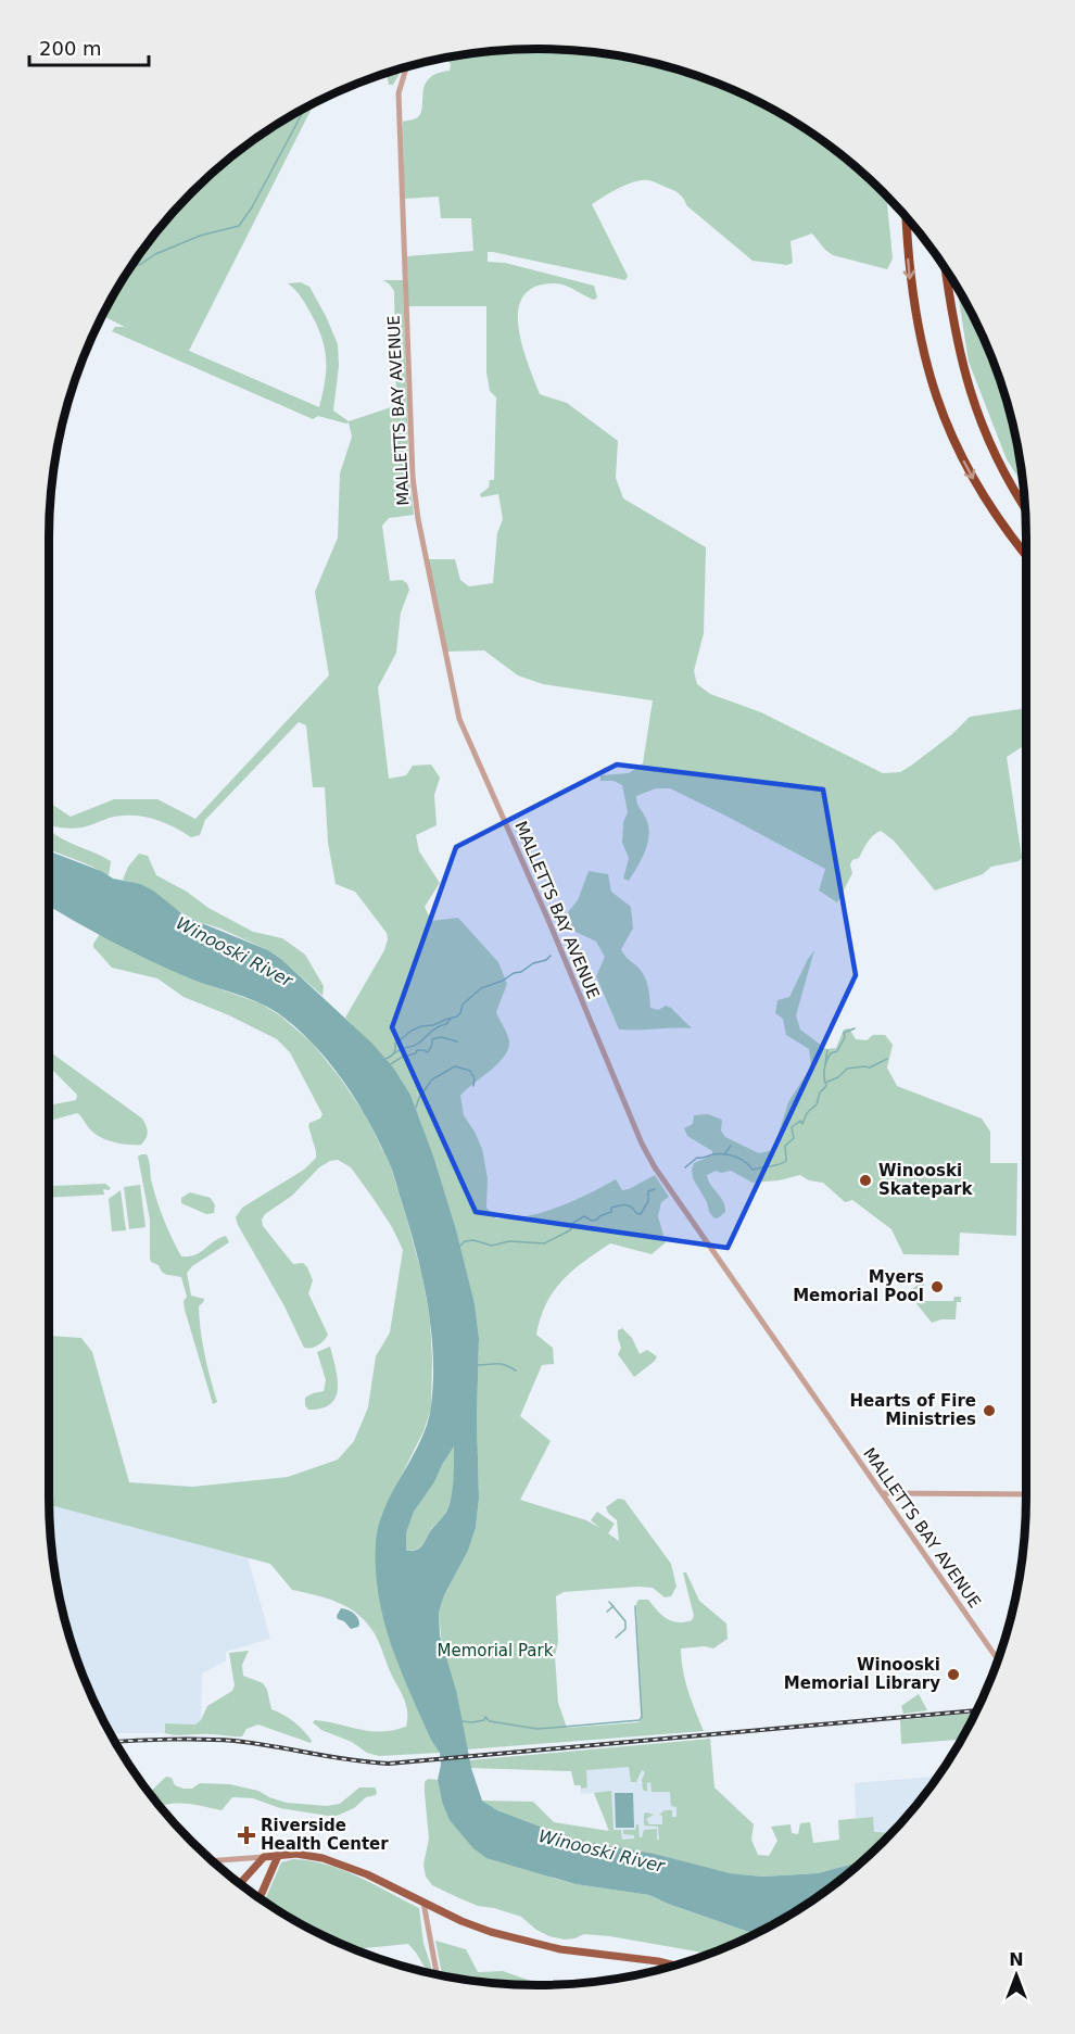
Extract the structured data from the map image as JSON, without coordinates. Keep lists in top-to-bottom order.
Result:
{
  "streets": {
    "street": ["MALLETTS BAY AVENUE"]
  },
  "water": ["Winooski River"],
  "parks": ["Memorial Park"],
  "places": {
    "other": [
      "Winooski Skatepark",
      "Myers Memorial Pool",
      "Hearts of Fire Ministries",
      "Winooski Memorial Library"
    ],
    "health": ["Riverside Health Center"]
  },
  "scale_bar": "200 m",
  "north": "top"
}
